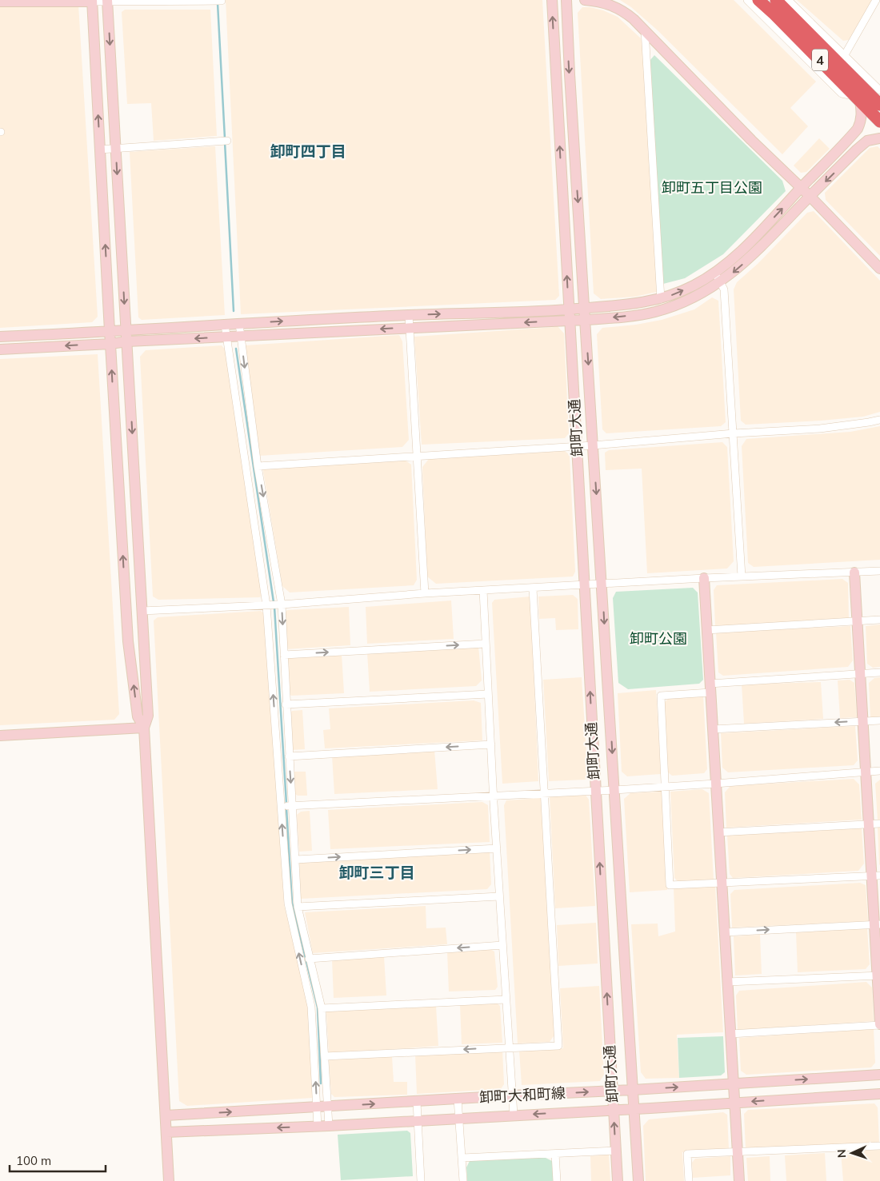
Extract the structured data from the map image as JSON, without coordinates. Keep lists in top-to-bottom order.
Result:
{
  "streets": {
    "highway": ["4"],
    "street": ["卸町大通", "卸町大和町線"]
  },
  "crossings": [
    ["卸町大通", "卸町大和町線"]
  ],
  "districts": ["卸町四丁目", "卸町三丁目"],
  "parks": ["卸町五丁目公園", "卸町公園"],
  "scale_bar": "100 m",
  "north": "left"
}
